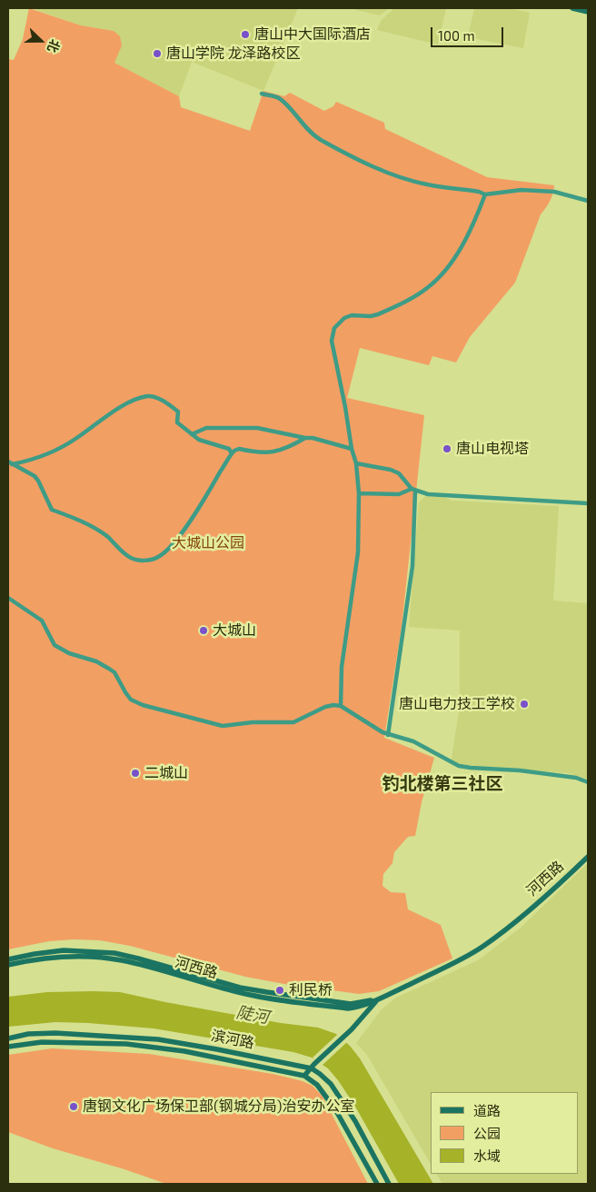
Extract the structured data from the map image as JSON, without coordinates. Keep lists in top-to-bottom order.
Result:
{
  "streets": {
    "street": ["河西路", "滨河路"]
  },
  "districts": ["钓北楼第三社区"],
  "water": ["陡河"],
  "parks": ["大城山公园"],
  "places": [
    "唐山中大国际酒店",
    "唐山学院 龙泽路校区",
    "唐山电视塔",
    "大城山",
    "唐山电力技工学校",
    "二城山",
    "利民桥",
    "唐钢文化广场保卫部(钢城分局)治安办公室"
  ],
  "legend": ["道路", "公园", "水域"],
  "scale_bar": "100 m",
  "north": "right"
}
